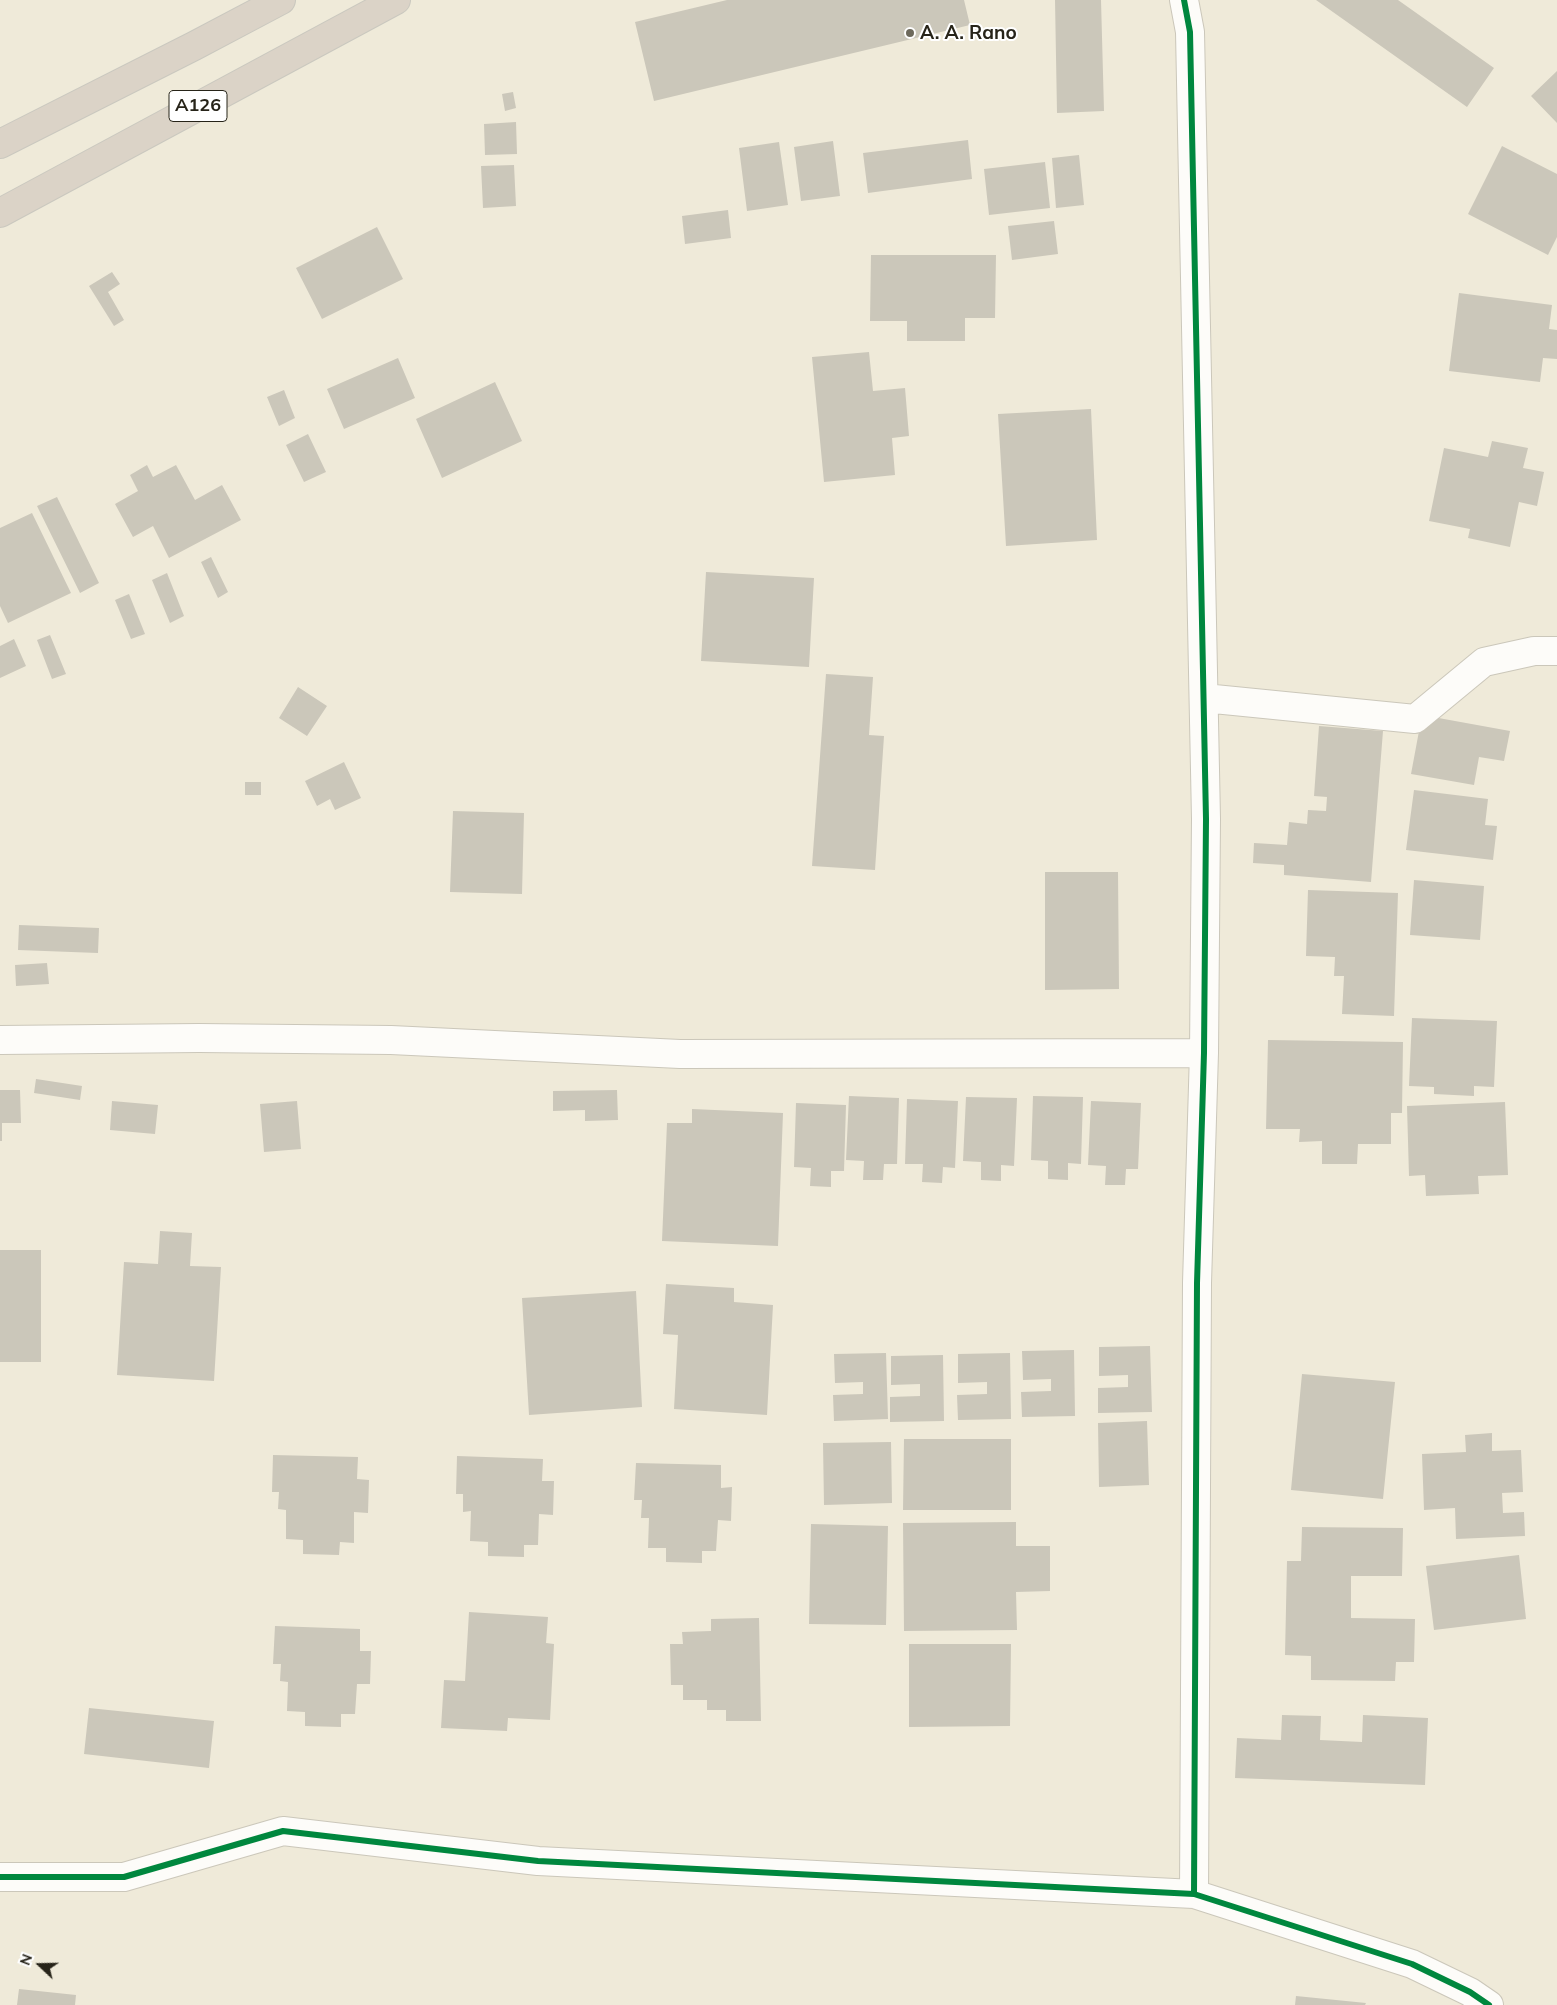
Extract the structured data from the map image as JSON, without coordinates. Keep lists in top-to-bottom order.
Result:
{
  "streets": {
    "highway": ["A126"]
  },
  "places": ["A. A. Rano"],
  "north": "left"
}
